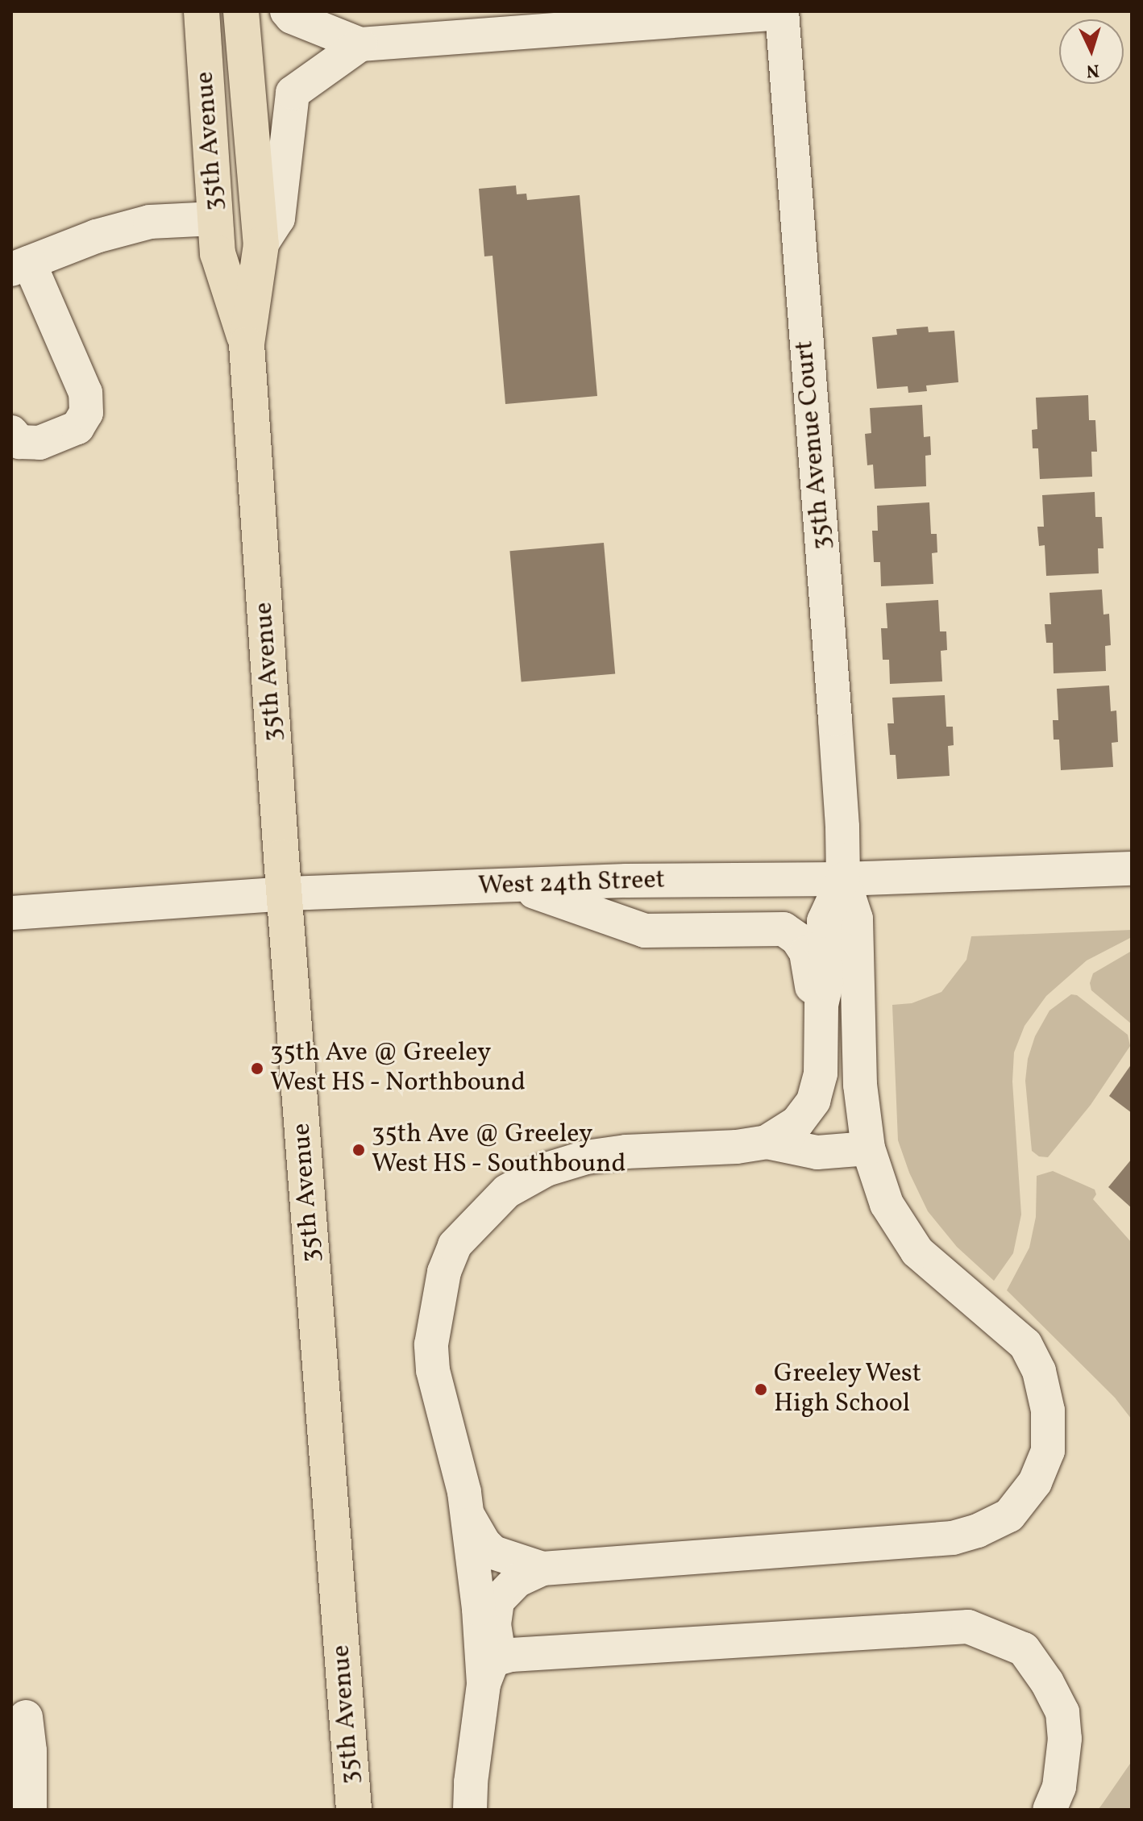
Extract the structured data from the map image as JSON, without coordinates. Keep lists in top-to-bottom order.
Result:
{
  "streets": {
    "main road": ["35th Avenue"],
    "street": ["35th Avenue Court", "West 24th Street"]
  },
  "crossings": [
    ["35th Avenue", "West 24th Street"],
    ["35th Avenue Court", "West 24th Street"]
  ],
  "places": ["35th Ave @ Greeley West HS - Northbound", "35th Ave @ Greeley West HS - Southbound", "Greeley West High School"],
  "north": "bottom"
}
